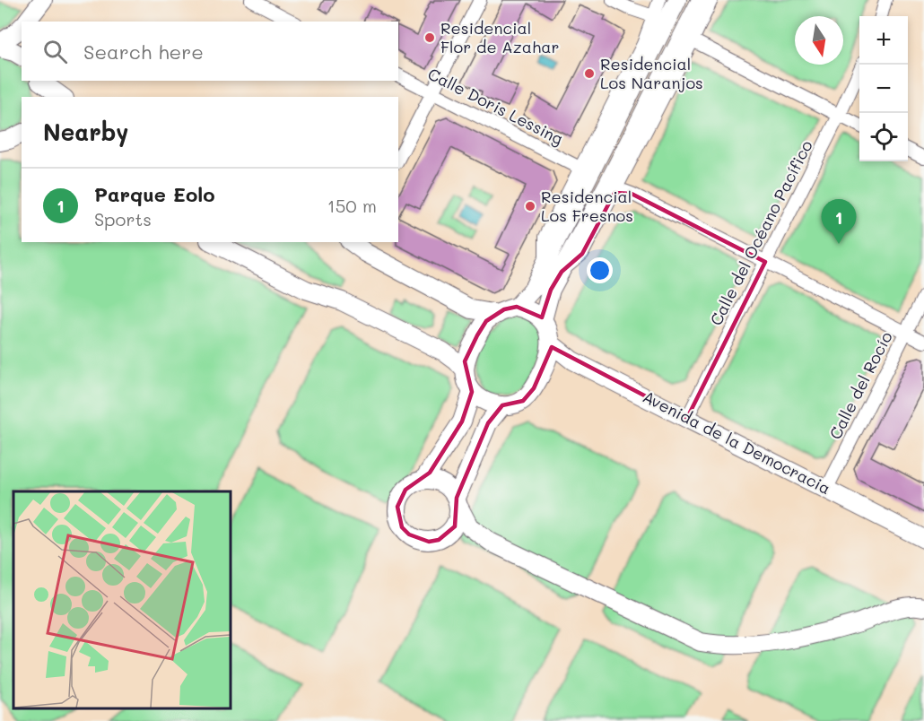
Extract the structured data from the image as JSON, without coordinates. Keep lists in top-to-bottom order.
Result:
{
  "streets": {
    "street": [
      "Calle Doris Lessing",
      "Calle del Océano Pacífico",
      "Calle del Rocío",
      "Avenida de la Democracia"
    ]
  },
  "crossings": [
    ["Calle del Océano Pacífico", "Avenida de la Democracia"],
    ["Calle del Rocío", "Avenida de la Democracia"]
  ],
  "places": ["Residencial Flor de Azahar", "Residencial Los Naranjos", "Residencial Los Fresnos"],
  "north": "bottom",
  "page": {
    "map_buttons": ["+", "−"],
    "search": "Search here",
    "heading": "Nearby",
    "list": [
      {
        "mark": "1",
        "name": "Parque Eolo",
        "note": "Sports",
        "value": "150 m"
      }
    ],
    "pins": "1"
  }
}
